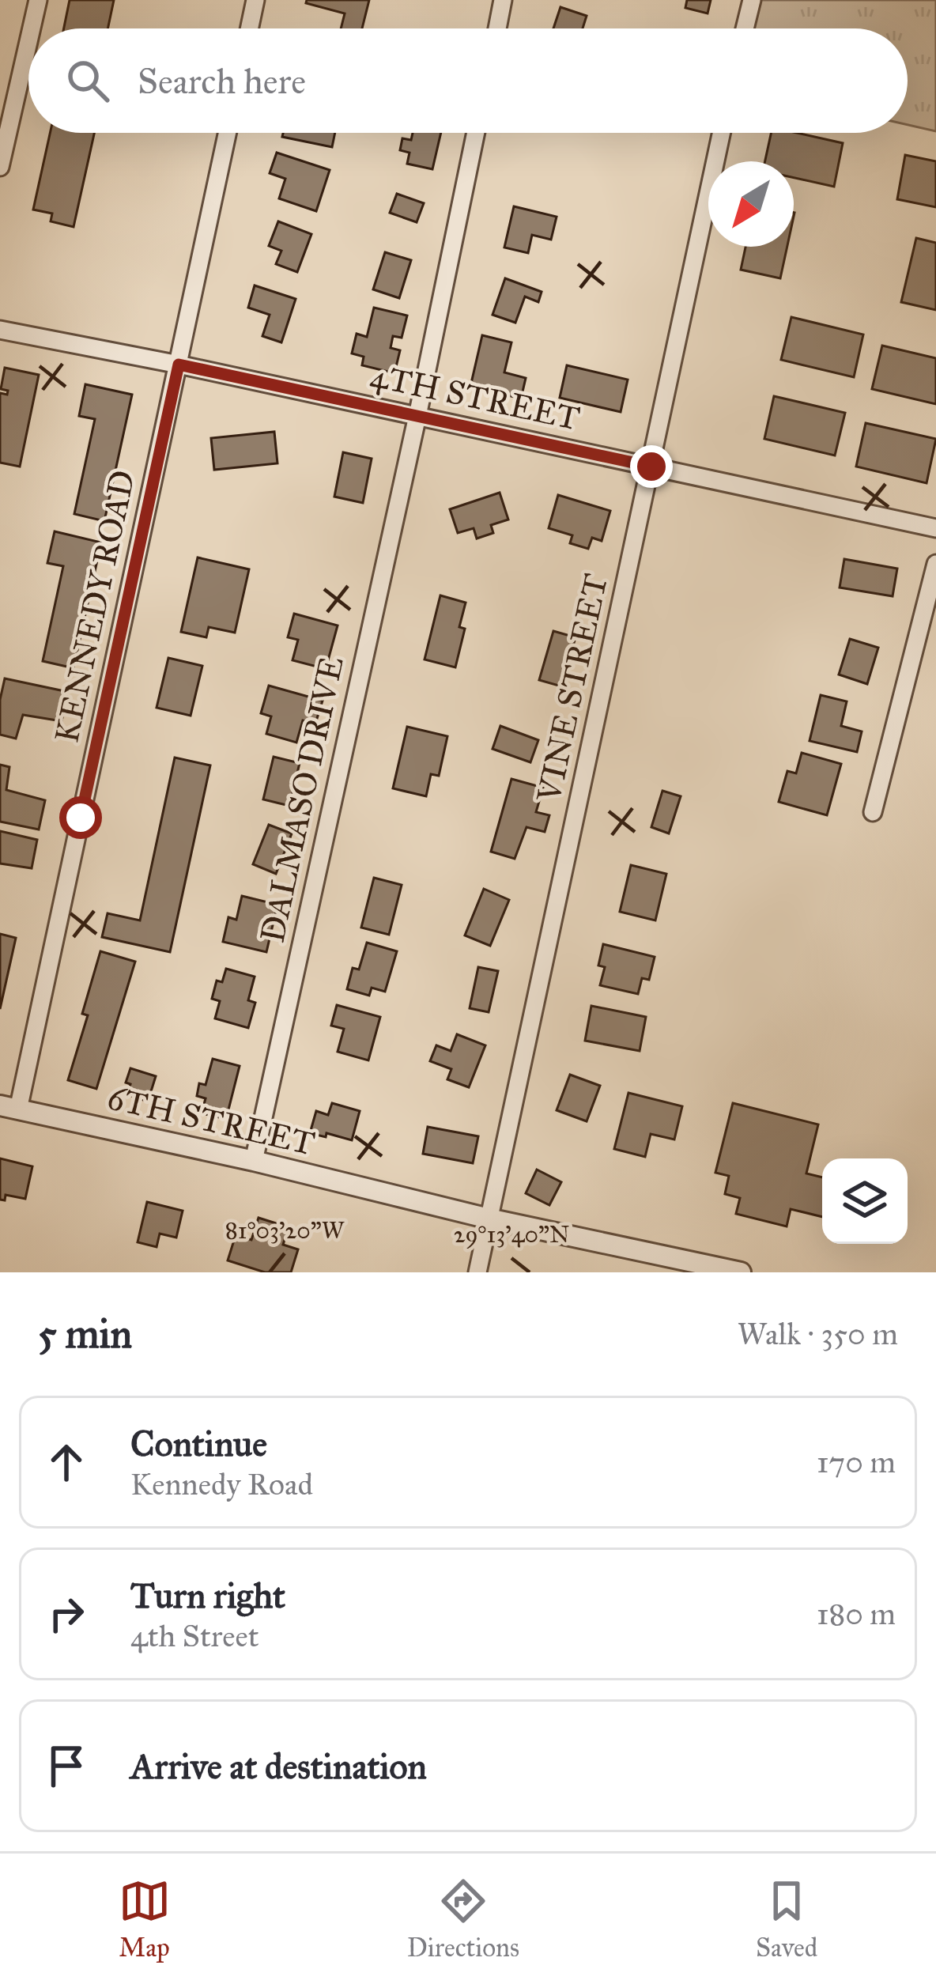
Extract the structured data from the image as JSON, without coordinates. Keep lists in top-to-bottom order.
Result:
{
  "streets": {
    "street": [
      "4TH STREET",
      "KENNEDY ROAD",
      "VINE STREET",
      "DALMASO DRIVE",
      "6TH STREET"
    ]
  },
  "crossings": [
    ["4TH STREET", "KENNEDY ROAD"],
    ["4TH STREET", "VINE STREET"],
    ["4TH STREET", "DALMASO DRIVE"],
    ["KENNEDY ROAD", "6TH STREET"],
    ["VINE STREET", "6TH STREET"],
    ["DALMASO DRIVE", "6TH STREET"]
  ],
  "north": "bottom left",
  "page": {
    "search": "Search here",
    "heading": ["5 min", "Walk · 350 m"],
    "list": [
      ["Continue", "Kennedy Road", "170 m"],
      ["Turn right", "4th Street", "180 m"],
      "Arrive at destination"
    ],
    "nav": ["Map", "Directions", "Saved"]
  },
  "coordinates": ["81°03'20\"W", "29°13'40\"N"]
}
